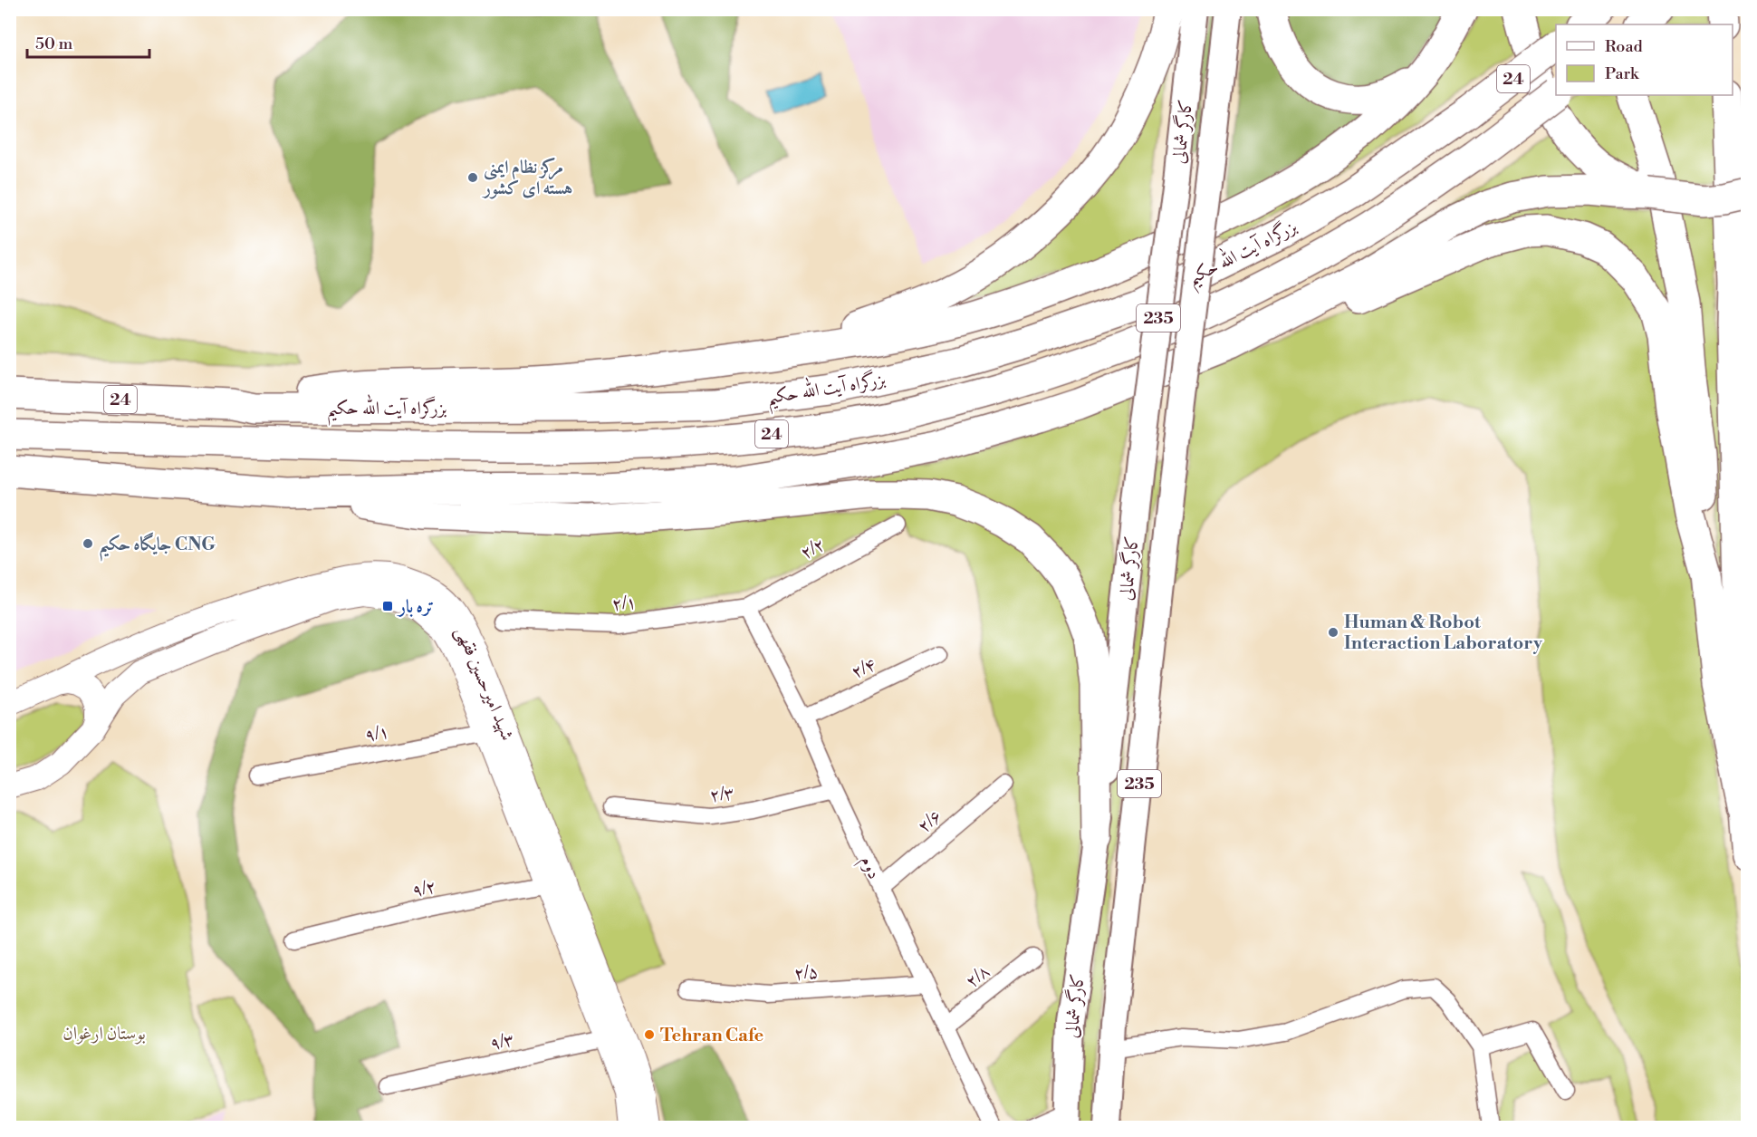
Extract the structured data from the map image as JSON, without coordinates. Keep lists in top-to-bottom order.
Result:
{
  "streets": {
    "highway": ["24", "بزرگراه آیت الله حکیم"],
    "main road": ["کارگر شمالی", "235"],
    "street": [
      "۲/۲",
      "۲/۱",
      "۲/۴",
      "شهید امیرحسین فقهی",
      "۹/۱",
      "۲/۳",
      "۲/۶",
      "دوم",
      "۹/۲",
      "۲/۵",
      "۲/۸",
      "۹/۳"
    ]
  },
  "crossings": [
    ["۲/۲", "۲/۱"],
    ["۲/۲", "دوم"],
    ["۲/۱", "دوم"],
    ["۲/۴", "دوم"],
    ["شهید امیرحسین فقهی", "۹/۱"],
    ["شهید امیرحسین فقهی", "۹/۲"],
    ["شهید امیرحسین فقهی", "۹/۳"],
    ["۲/۳", "دوم"],
    ["۲/۶", "دوم"],
    ["دوم", "۲/۵"],
    ["دوم", "۲/۸"]
  ],
  "parks": ["بوستان ارغوان"],
  "places": {
    "other": [
      "مرکز نظام ایمنی هسته ای کشور",
      "جایگاه حکیم CNG",
      "Human & Robot Interaction Laboratory",
      "Tehran Cafe"
    ],
    "transit": ["تره بار"]
  },
  "legend": ["Road", "Park"],
  "scale_bar": "50 m"
}
